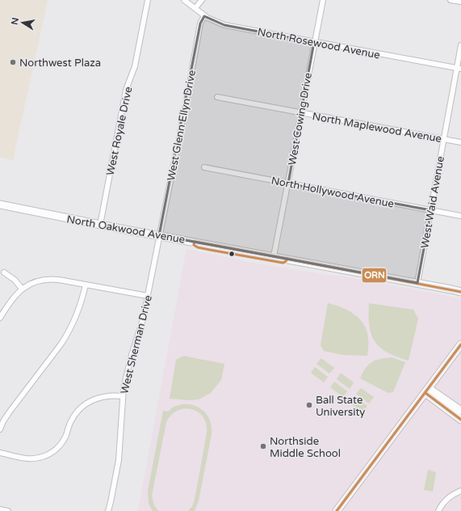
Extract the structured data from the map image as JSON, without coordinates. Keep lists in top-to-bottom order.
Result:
{
  "streets": {
    "street": [
      "North Rosewood Avenue",
      "West Cowing Drive",
      "West Glenn Ellyn Drive",
      "North Maplewood Avenue",
      "West Royale Drive",
      "North Hollywood Avenue",
      "West Waid Avenue",
      "North Oakwood Avenue",
      "West Sherman Drive"
    ]
  },
  "crossings": [
    ["North Rosewood Avenue", "West Cowing Drive"],
    ["North Rosewood Avenue", "West Glenn Ellyn Drive"],
    ["North Rosewood Avenue", "West Waid Avenue"],
    ["West Cowing Drive", "North Maplewood Avenue"],
    ["West Cowing Drive", "North Hollywood Avenue"],
    ["West Cowing Drive", "North Oakwood Avenue"],
    ["West Glenn Ellyn Drive", "North Oakwood Avenue"],
    ["West Glenn Ellyn Drive", "West Sherman Drive"],
    ["North Maplewood Avenue", "West Waid Avenue"],
    ["West Royale Drive", "North Oakwood Avenue"],
    ["North Hollywood Avenue", "West Waid Avenue"],
    ["West Waid Avenue", "North Oakwood Avenue"],
    ["North Oakwood Avenue", "West Sherman Drive"]
  ],
  "places": ["Northwest Plaza", "Ball State University", "Northside Middle School"],
  "lines": ["transit line ORN"],
  "north": "left"
}
